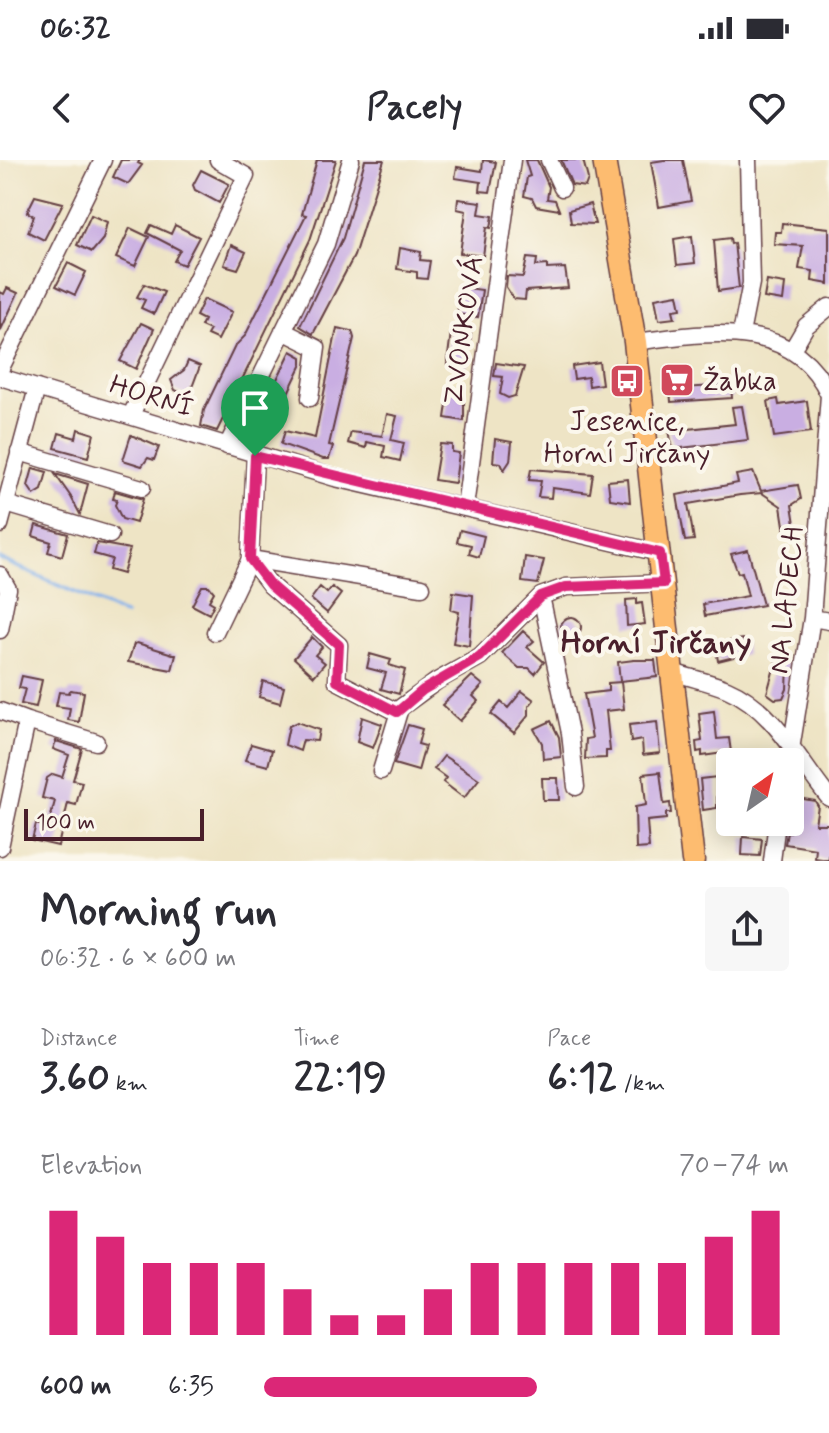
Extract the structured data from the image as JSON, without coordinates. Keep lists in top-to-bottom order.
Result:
{
  "streets": {
    "street": ["ZVONKOVÁ", "HORNÍ", "NA LADECH"]
  },
  "crossings": [
    ["ZVONKOVÁ", "HORNÍ"]
  ],
  "districts": ["Horní Jirčany"],
  "places": {
    "supermarket": ["Žabka"],
    "bus stop": ["Jesenice, Horní Jirčany"]
  },
  "scale_bar": "100 m",
  "north": "top right",
  "page": {
    "status": "06:32",
    "header": "Pacely",
    "scale": "100 m",
    "heading": ["Morning run", "06:32 · 6 × 600 m"],
    "stats": [
      ["Distance", "3.60 km"],
      ["Time", "22:19"],
      ["Pace", "6:12 /km"]
    ],
    "chart": ["Elevation", "70–74 m"],
    "list": [
      {
        "name": "600 m",
        "note": "6:35"
      }
    ]
  }
}
